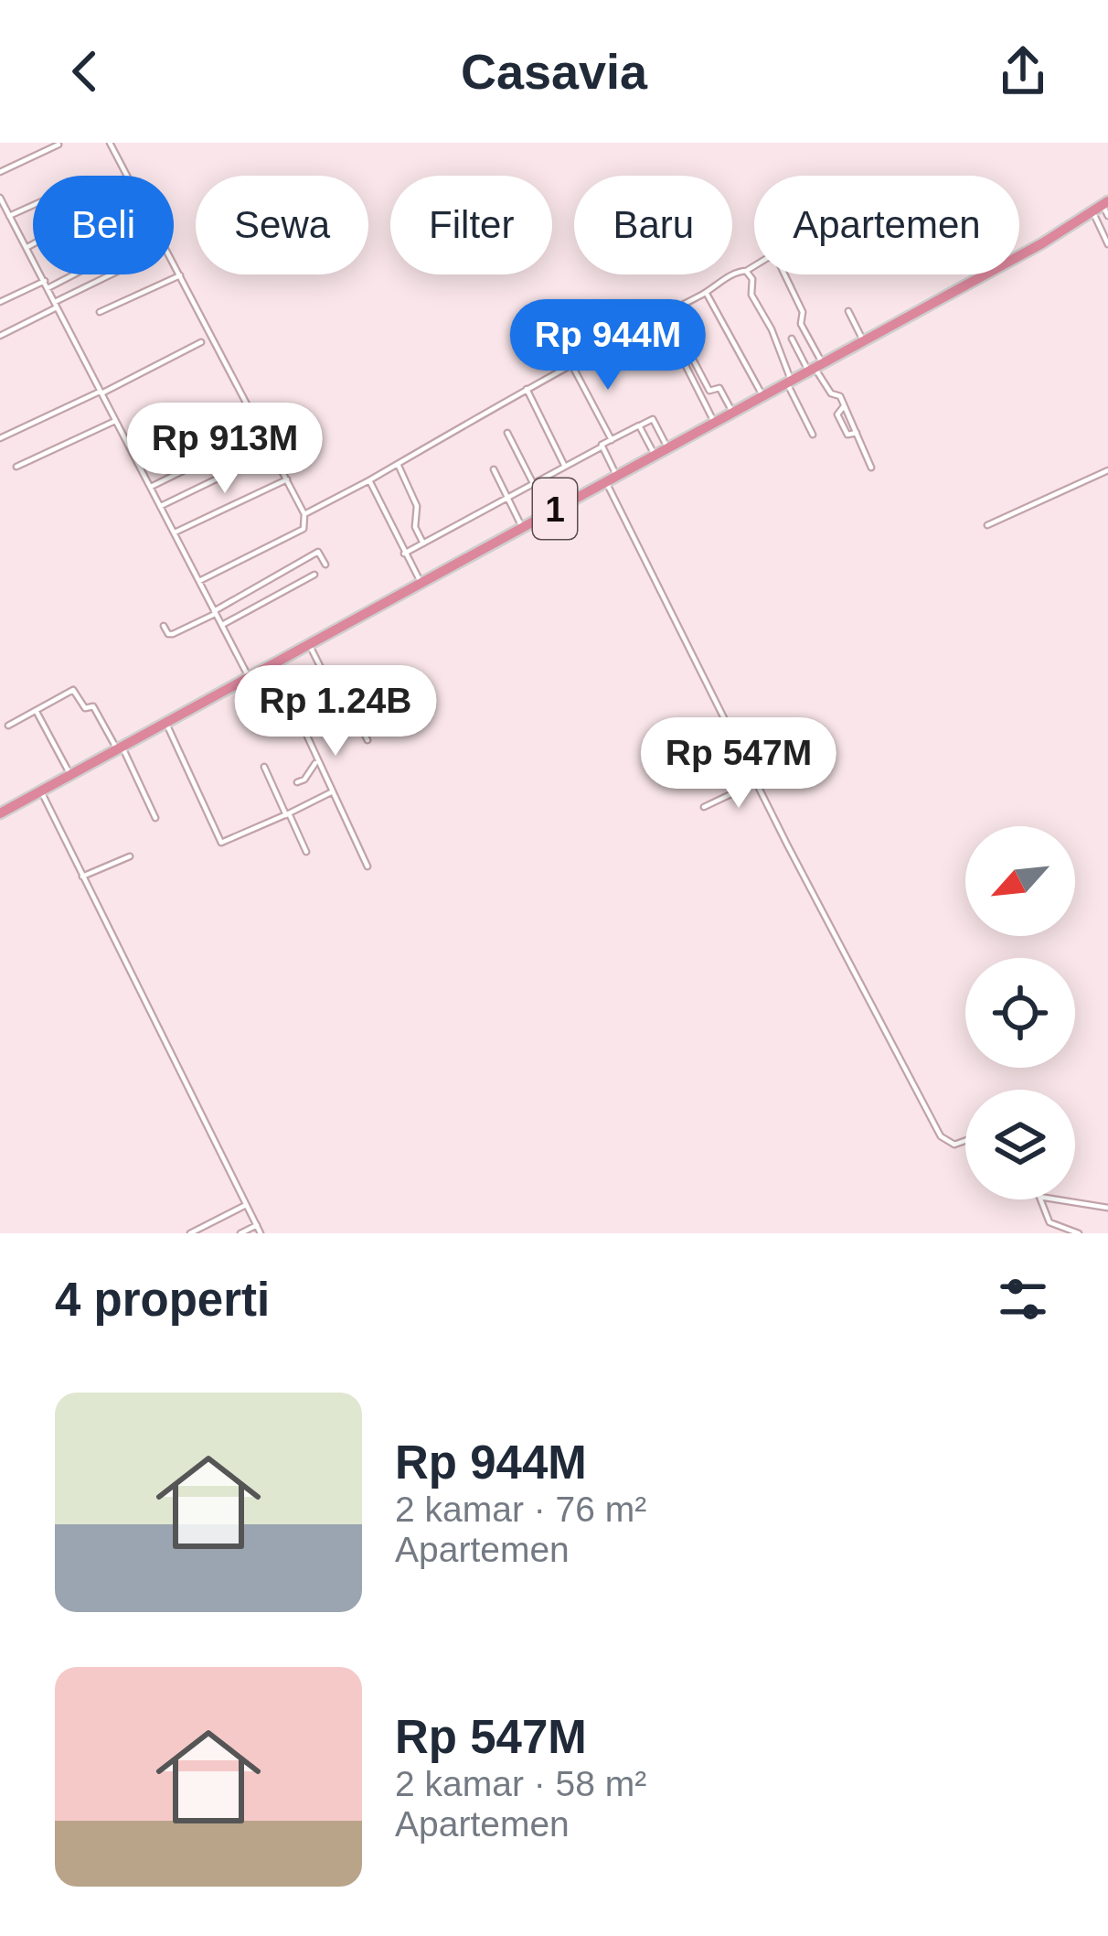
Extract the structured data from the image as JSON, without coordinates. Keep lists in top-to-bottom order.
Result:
{
  "streets": {
    "highway": ["1"]
  },
  "north": "bottom left",
  "page": {
    "header": "Casavia",
    "chip": [
      "Beli",
      "Sewa",
      "Filter",
      "Baru",
      "Apartemen"
    ],
    "price": [
      "Rp 944M",
      "Rp 913M",
      "Rp 1.24B",
      "Rp 547M"
    ],
    "heading": "4 properti",
    "list": [
      {
        "name": "Rp 944M",
        "note": "2 kamar · 76 m² · Apartemen"
      },
      {
        "name": "Rp 547M",
        "note": "2 kamar · 58 m² · Apartemen"
      }
    ]
  }
}
